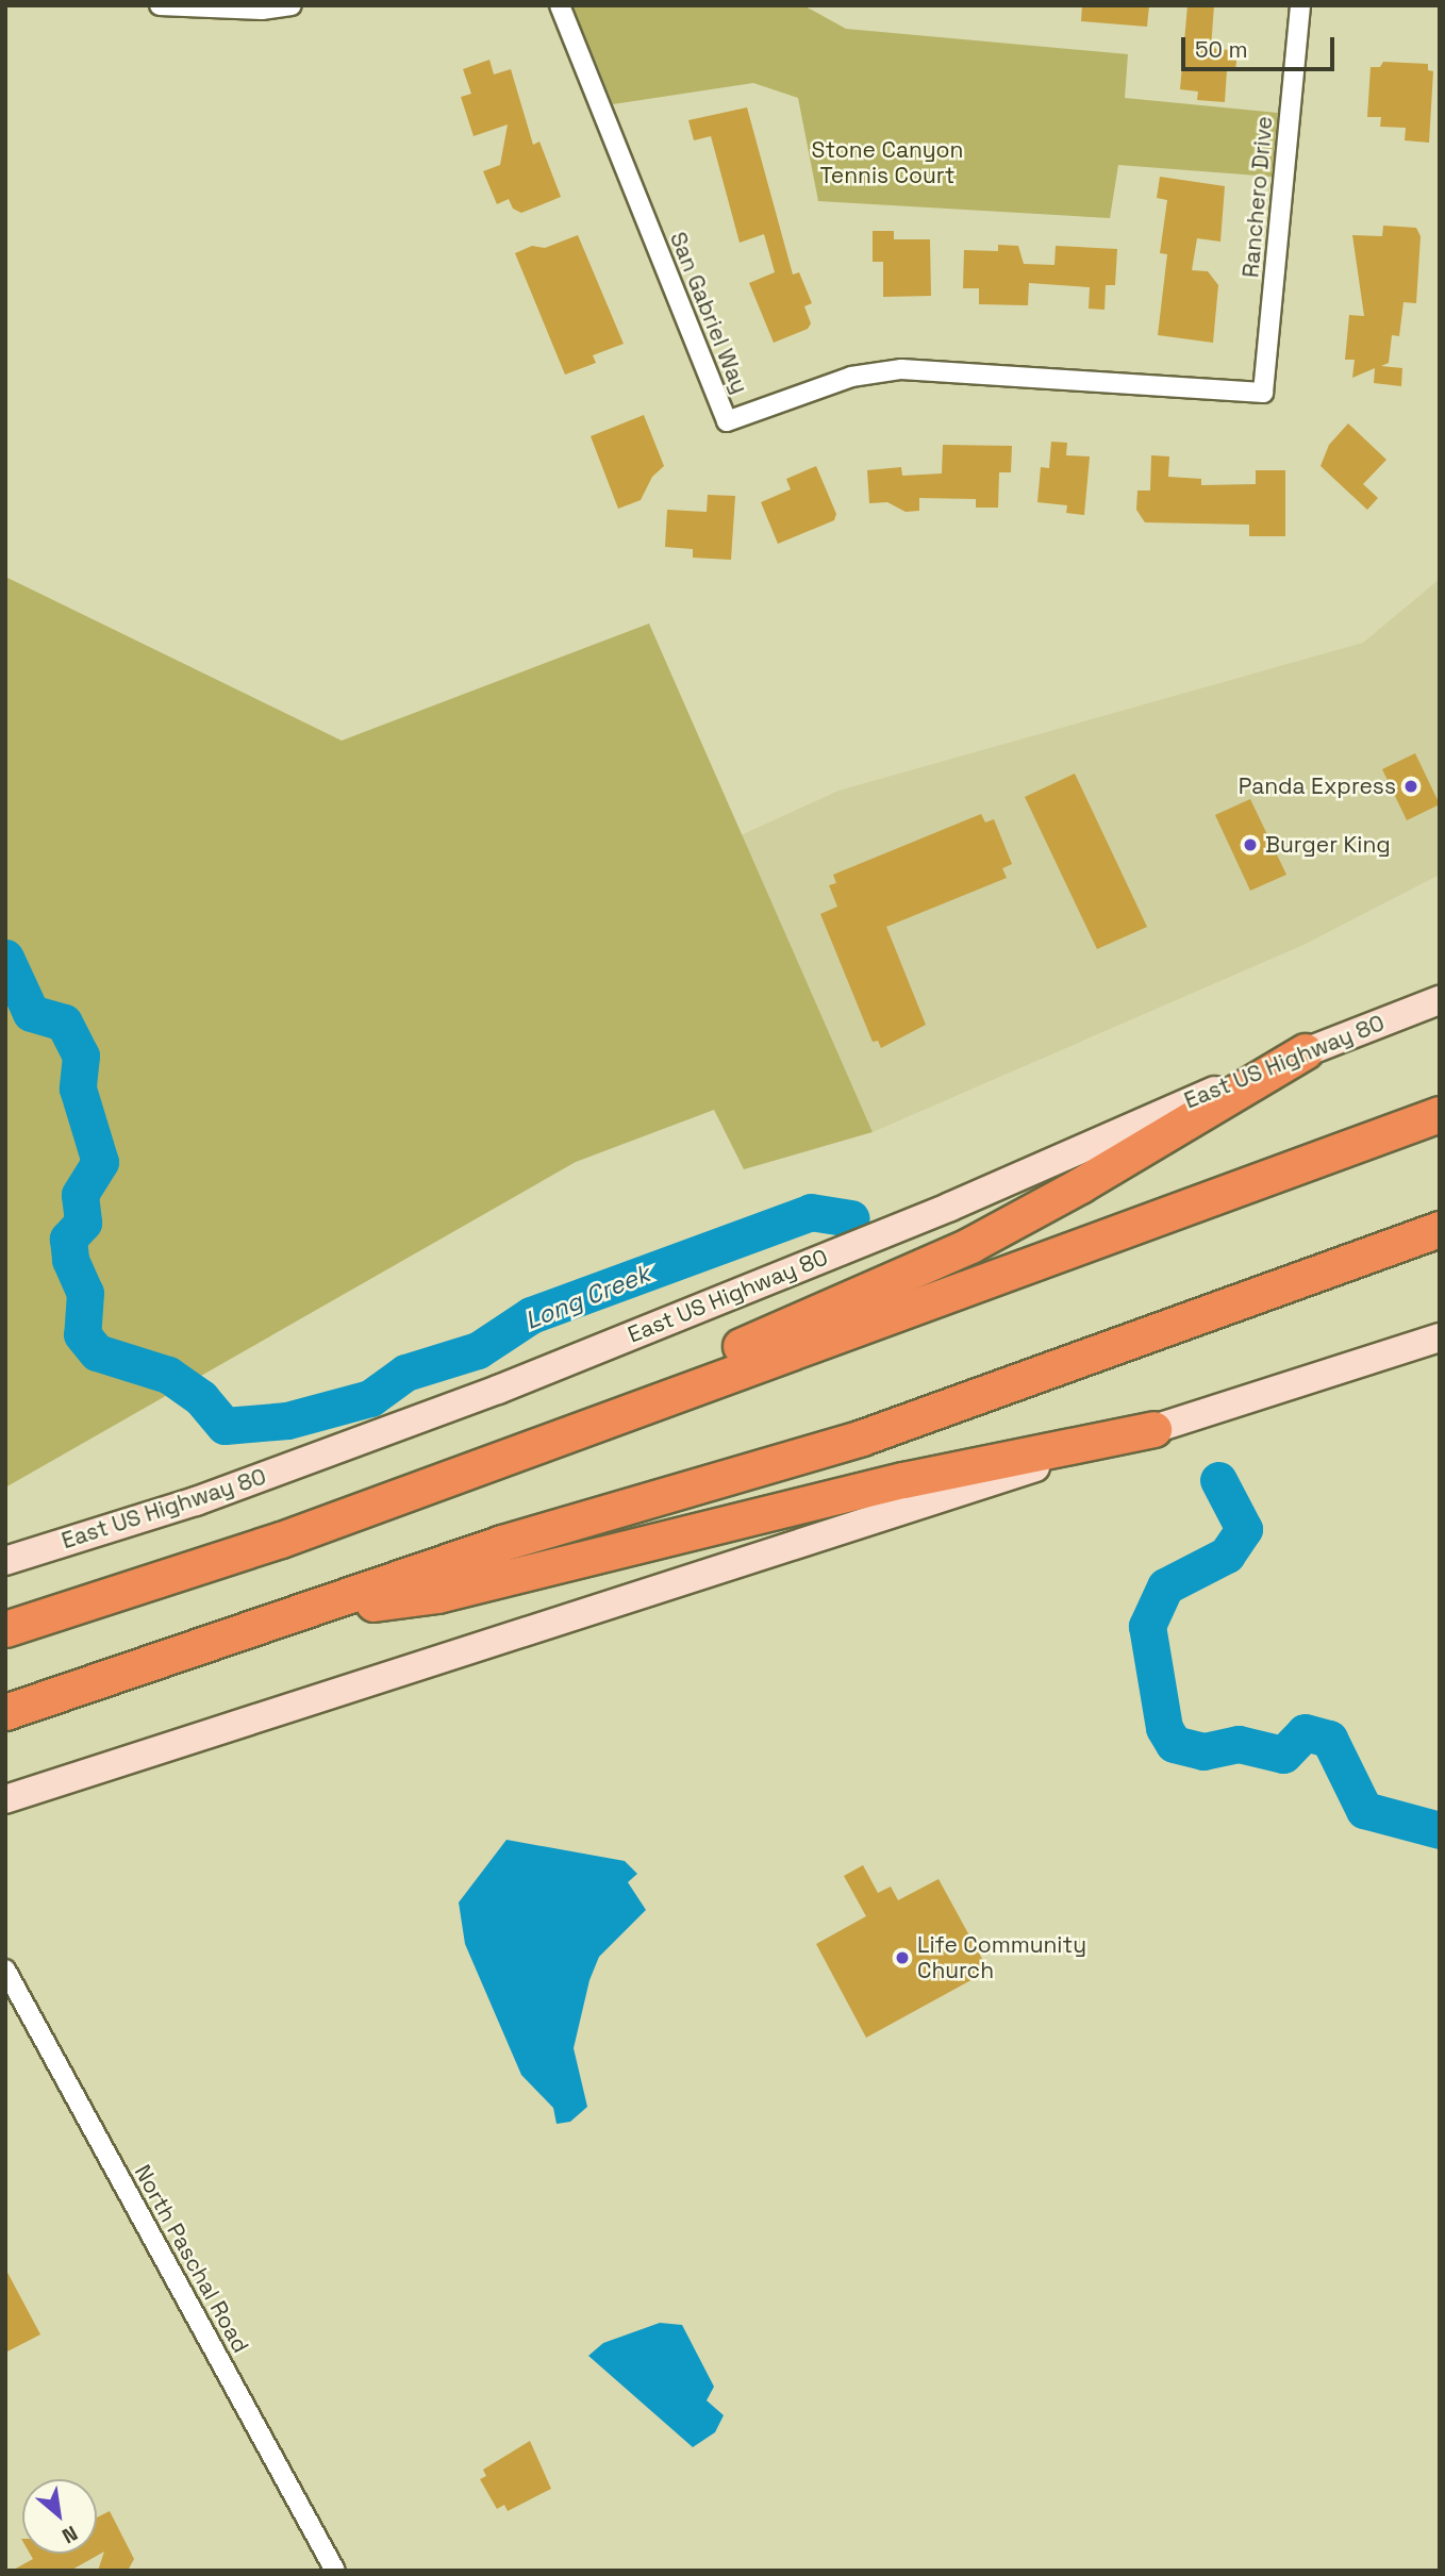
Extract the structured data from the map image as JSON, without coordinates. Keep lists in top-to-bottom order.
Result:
{
  "streets": {
    "main road": ["East US Highway 80"],
    "street": ["Ranchero Drive", "San Gabriel Way", "North Paschal Road"]
  },
  "crossings": [
    ["Ranchero Drive", "San Gabriel Way"]
  ],
  "water": ["Long Creek"],
  "parks": ["Stone Canyon Tennis Court"],
  "places": ["Panda Express", "Burger King", "Life Community Church"],
  "scale_bar": "50 m",
  "north": "bottom right"
}
